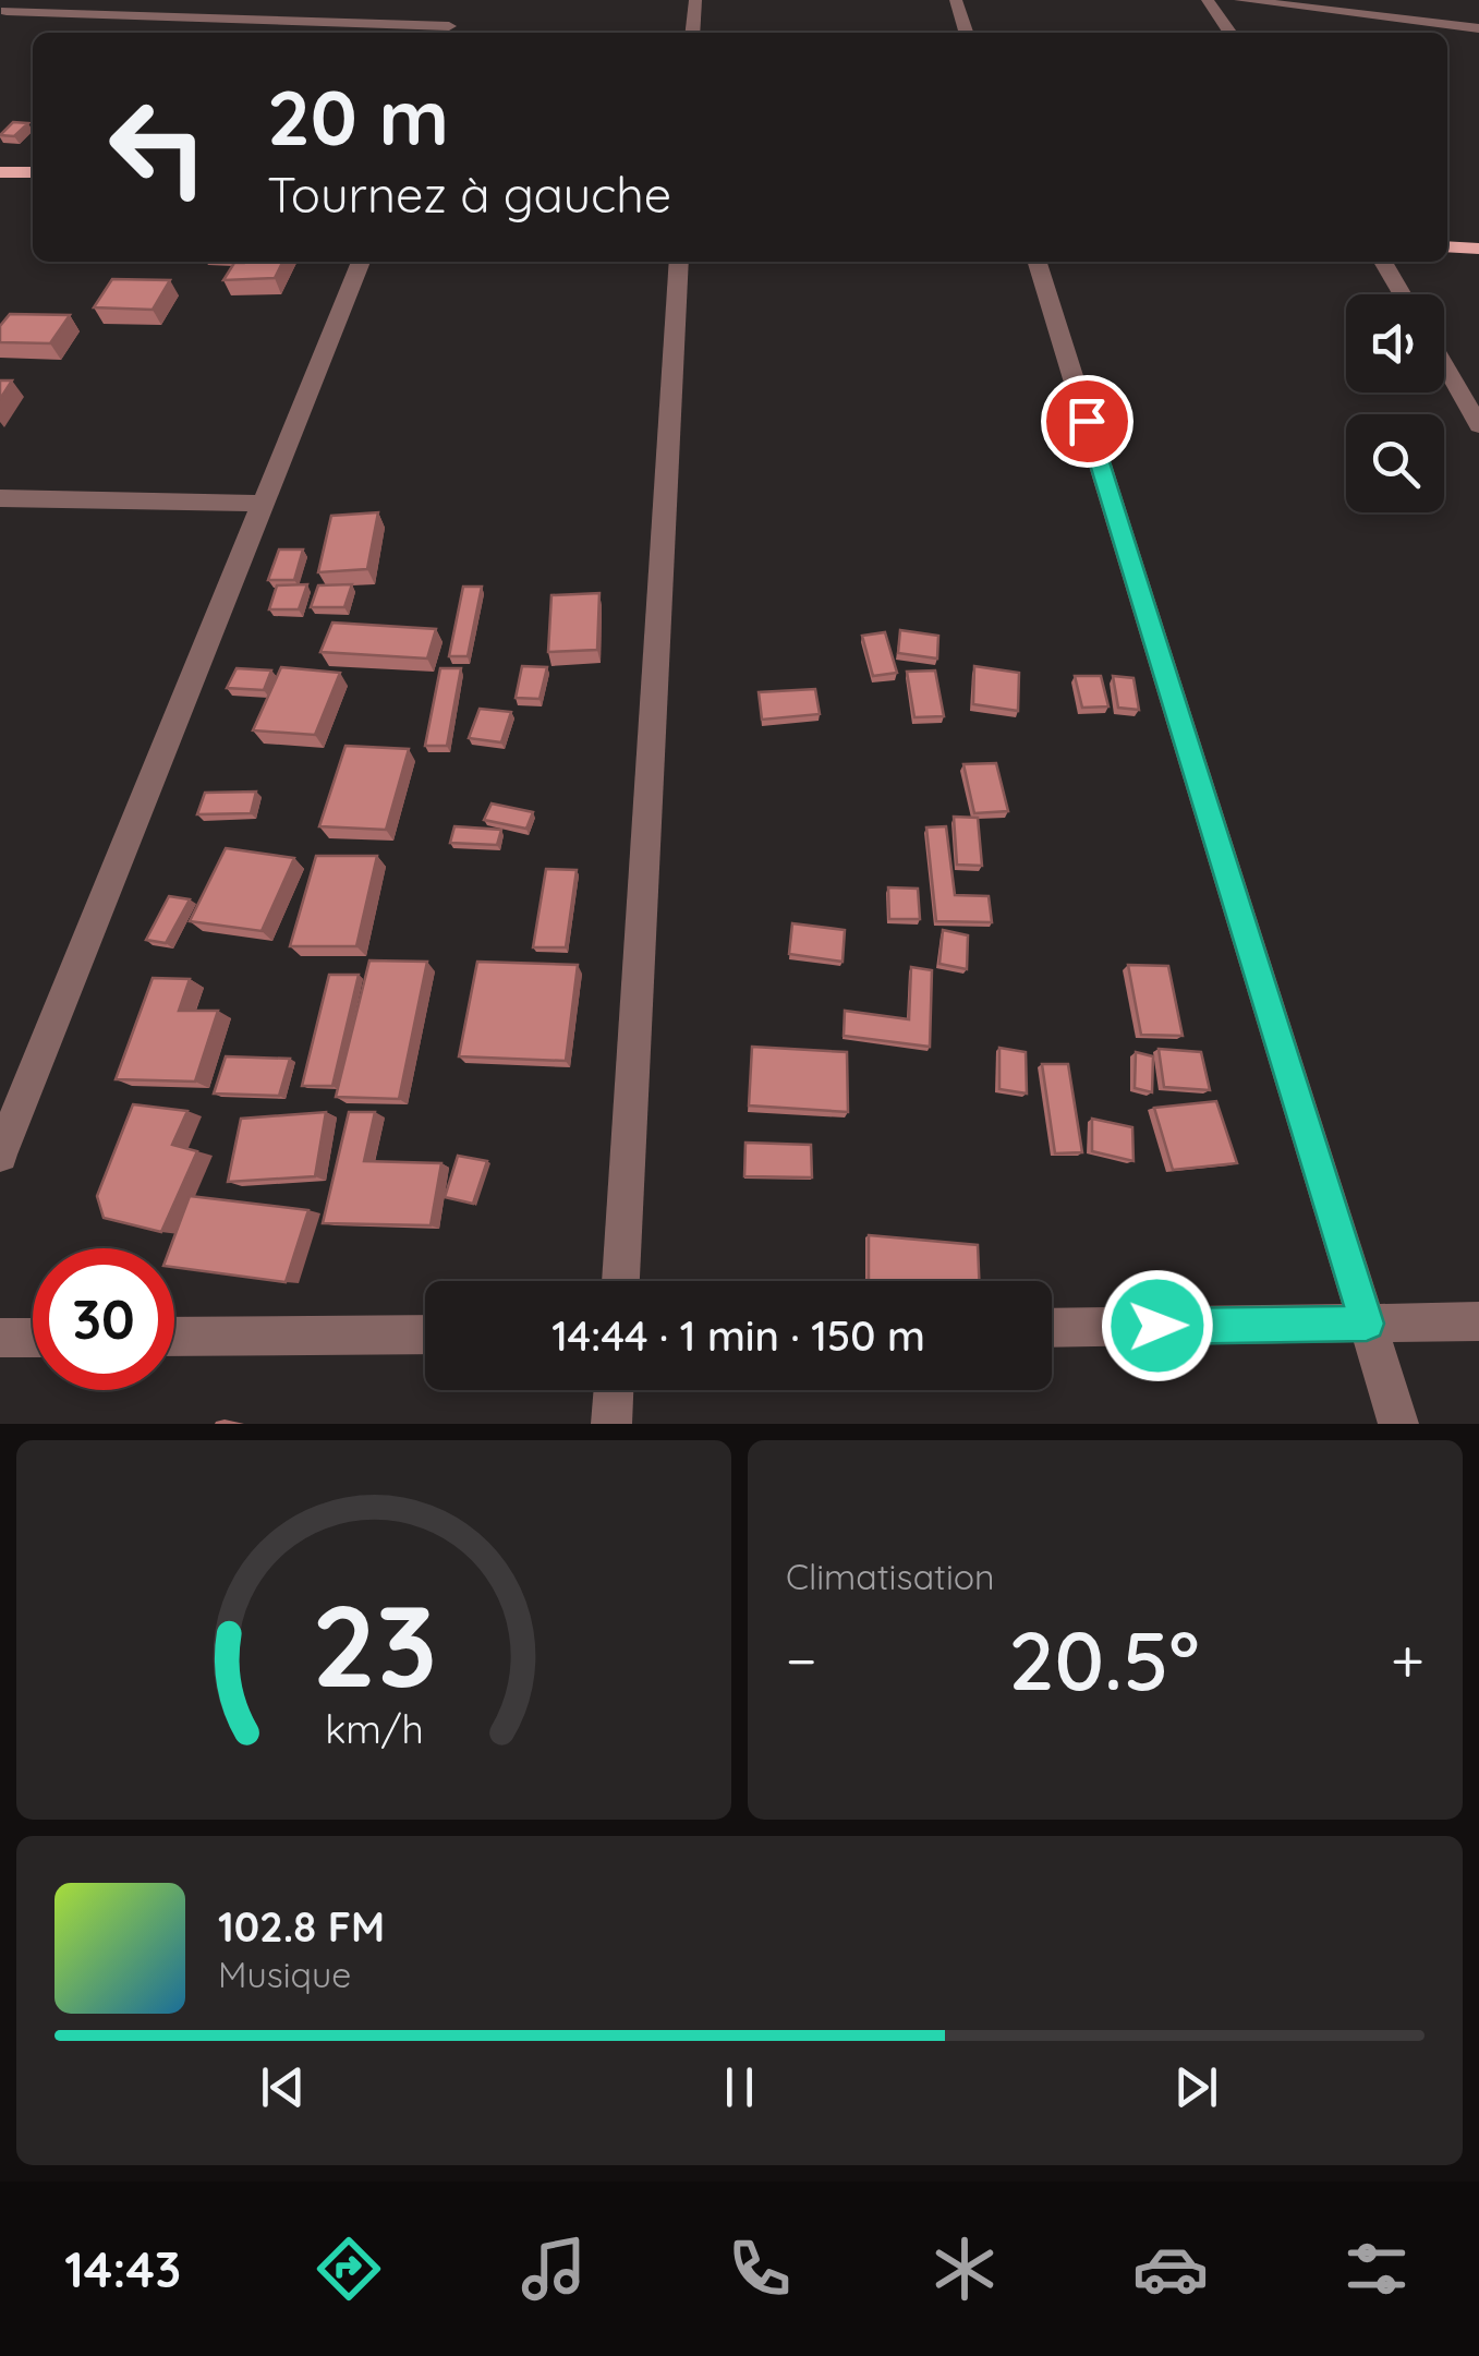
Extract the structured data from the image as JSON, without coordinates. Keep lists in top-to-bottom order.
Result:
{
  "page": {
    "turn": ["20 m", "Tournez à gauche"],
    "limit": "30",
    "trip": "14:44 · 1 min · 150 m",
    "tile": "Climatisation",
    "heat": ["−", "20.5°", "+"],
    "song": ["102.8 FM", "Musique"],
    "tabs": "14:43",
    "gauge": ["23", "km/h"]
  }
}
